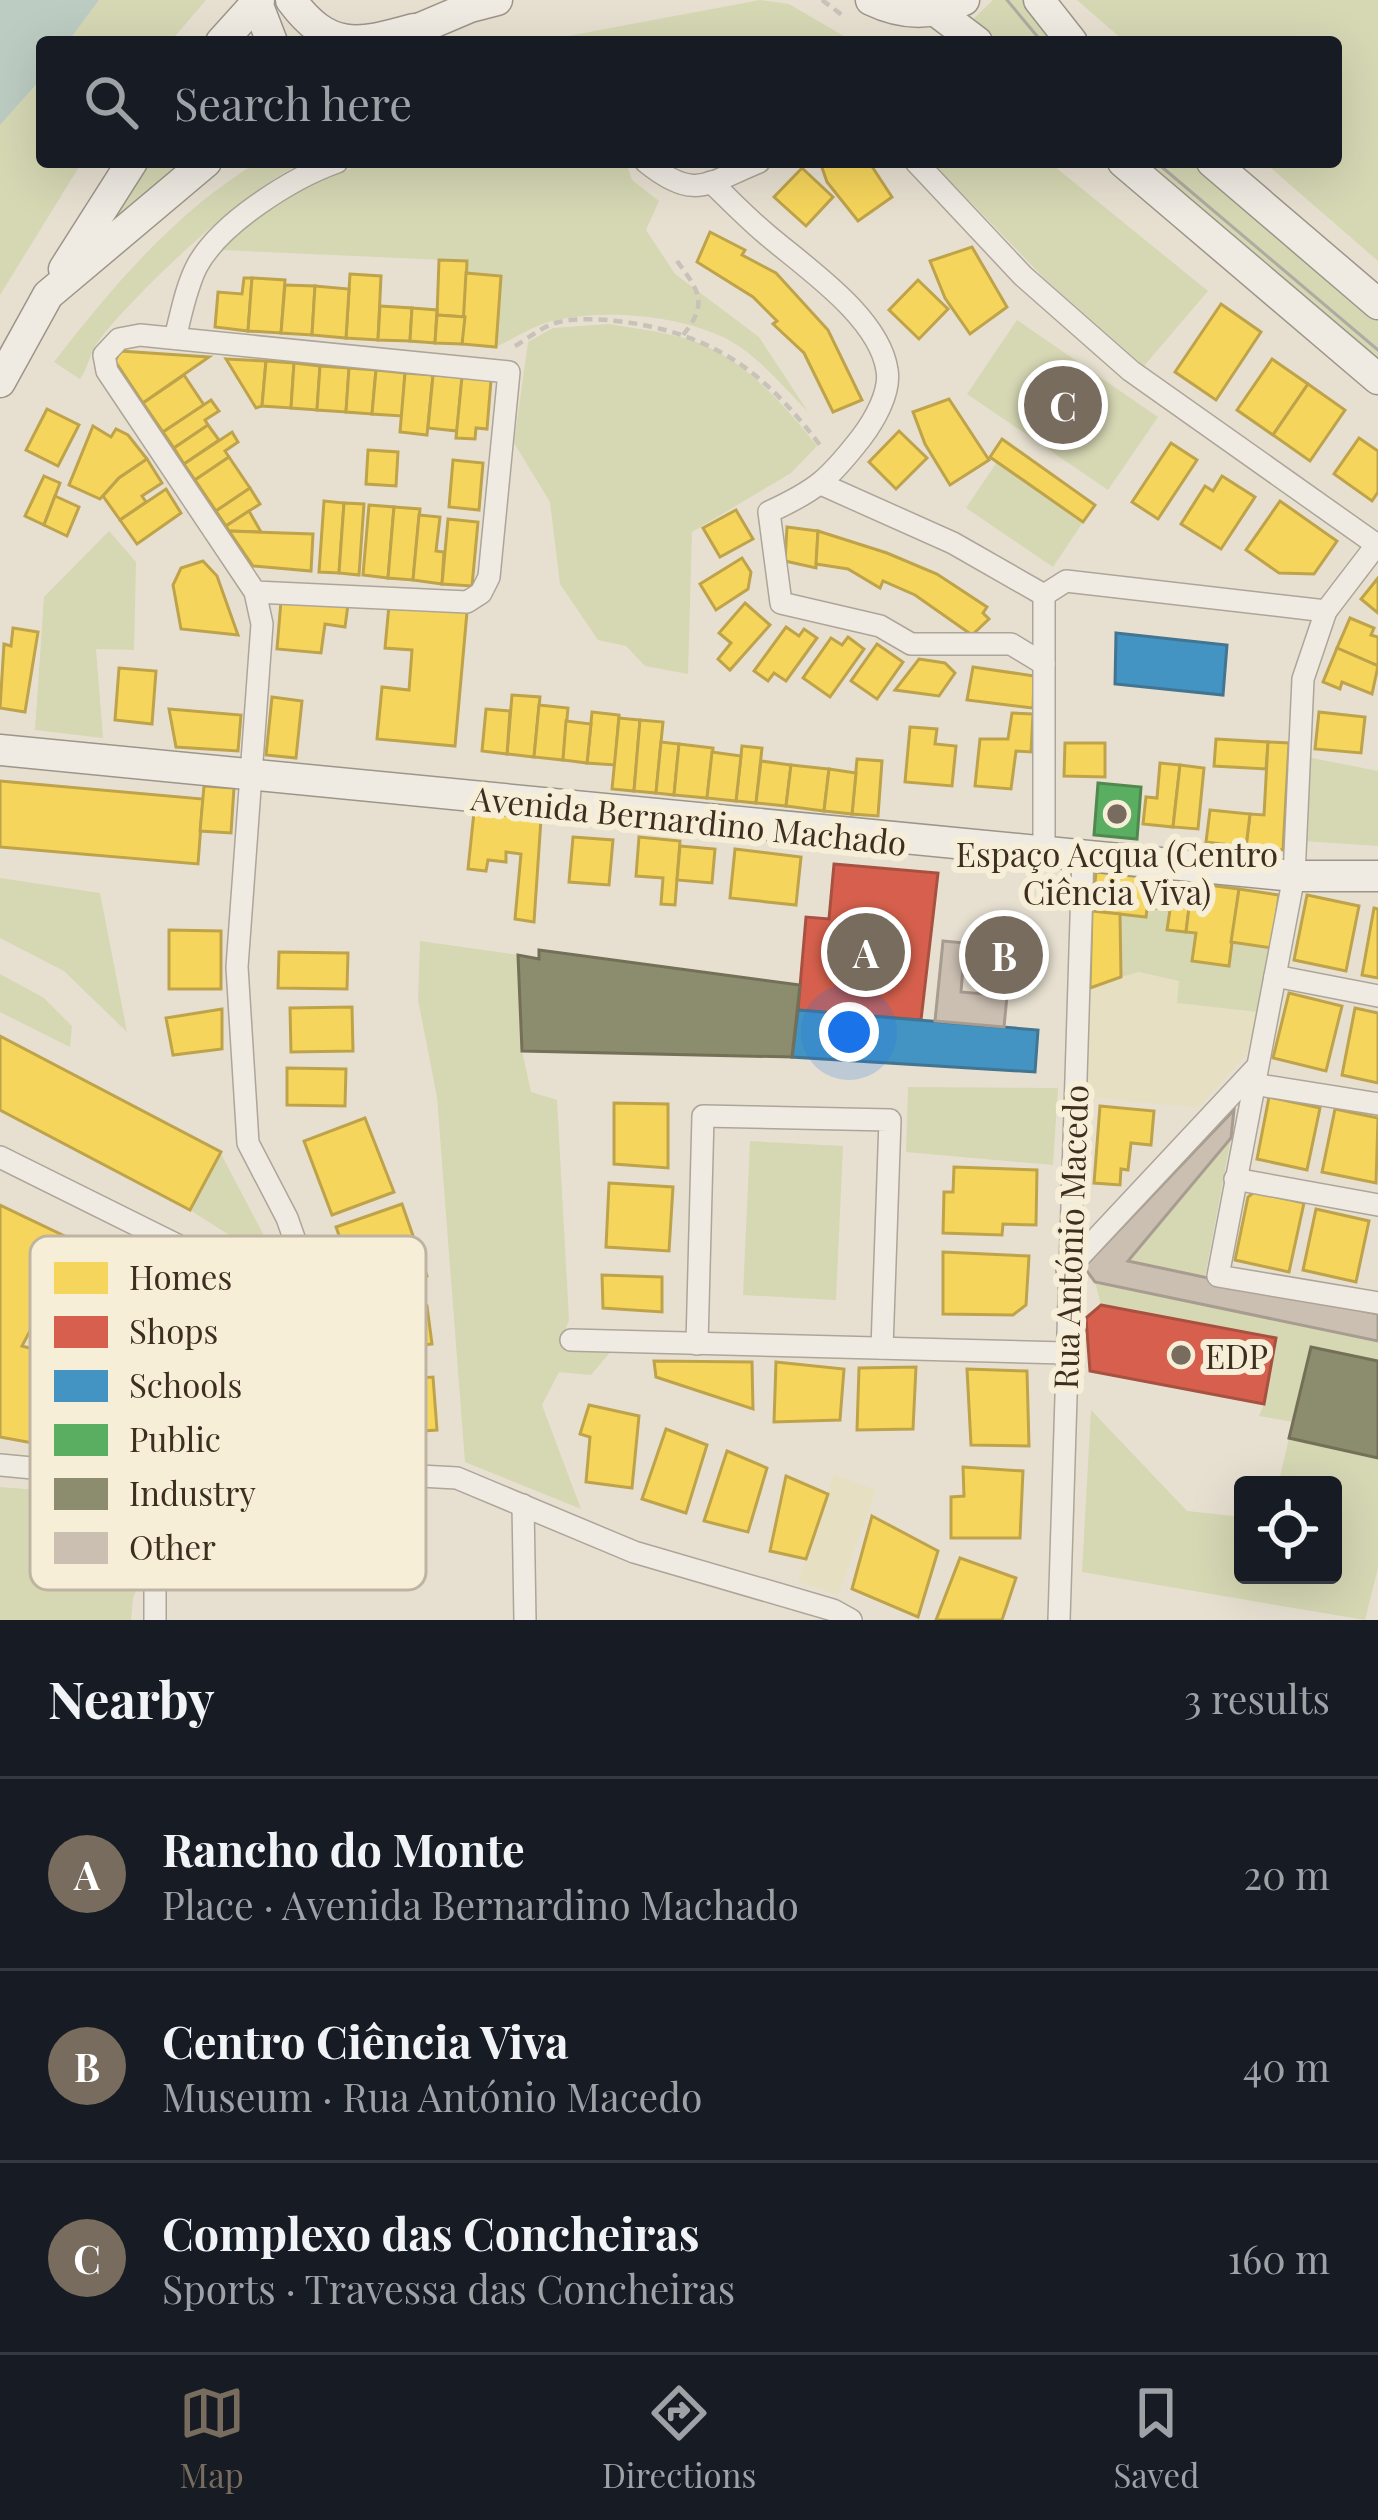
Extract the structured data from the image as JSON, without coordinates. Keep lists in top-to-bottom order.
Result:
{
  "streets": {
    "street": ["Avenida Bernardino Machado", "Rua António Macedo"]
  },
  "crossings": [
    ["Avenida Bernardino Machado", "Rua António Macedo"]
  ],
  "places": ["Espaço Acqua (Centro Ciência Viva)", "EDP"],
  "legend": [
    "Homes",
    "Shops",
    "Schools",
    "Public",
    "Industry",
    "Other"
  ],
  "page": {
    "search": "Search here",
    "pins": ["C", "A", "B"],
    "heading": ["Nearby", "3 results"],
    "list": [
      {
        "mark": "A",
        "name": "Rancho do Monte",
        "note": "Place · Avenida Bernardino Machado",
        "value": "20 m"
      },
      {
        "mark": "B",
        "name": "Centro Ciência Viva",
        "note": "Museum · Rua António Macedo",
        "value": "40 m"
      },
      {
        "mark": "C",
        "name": "Complexo das Concheiras",
        "note": "Sports · Travessa das Concheiras",
        "value": "160 m"
      }
    ],
    "nav": ["Map", "Directions", "Saved"]
  }
}
